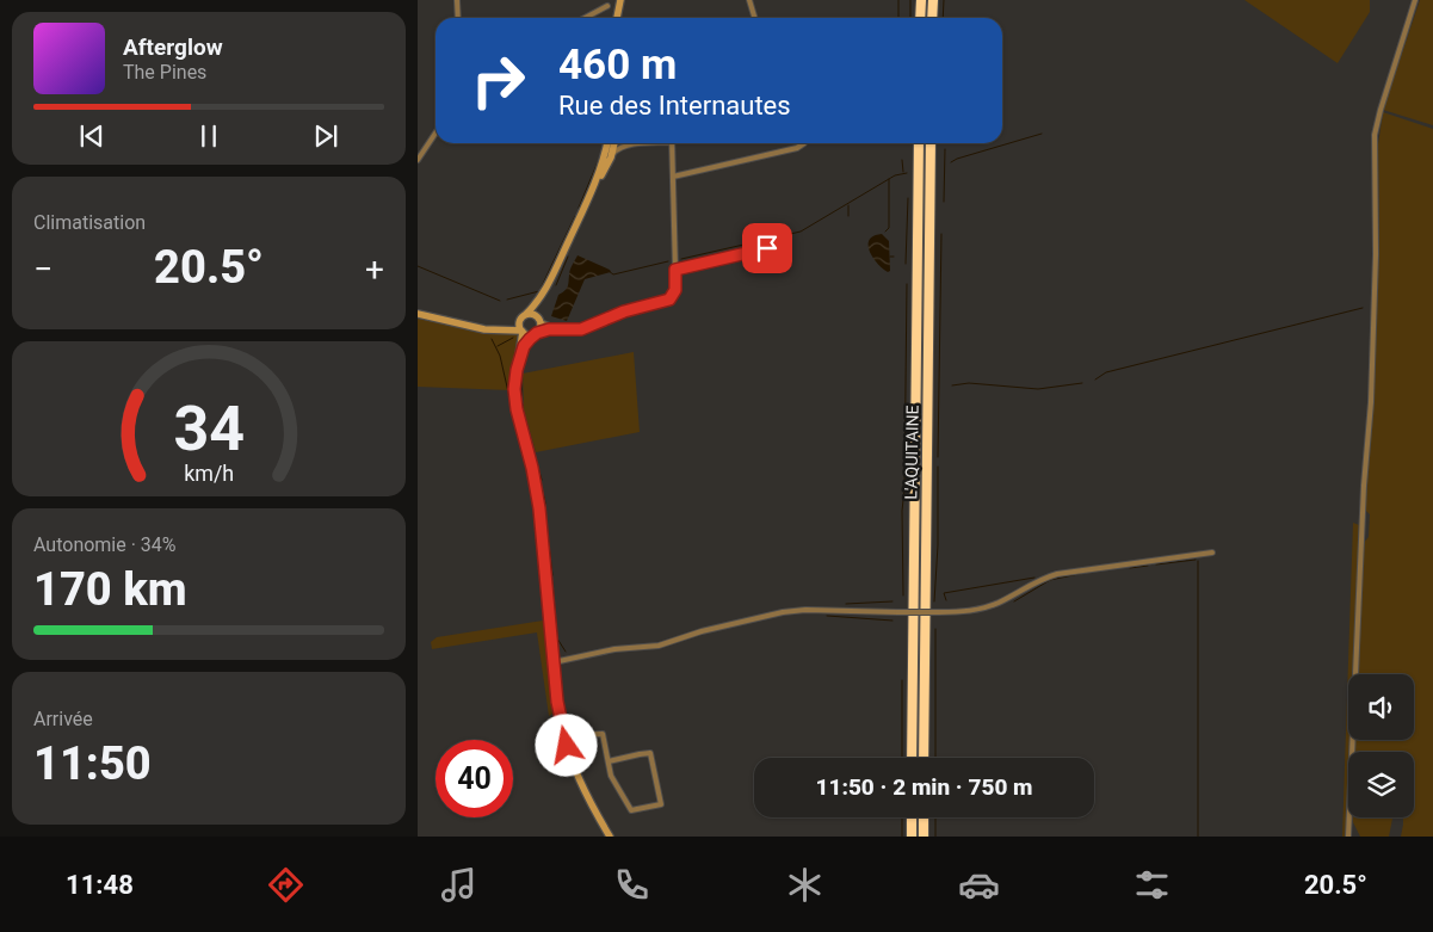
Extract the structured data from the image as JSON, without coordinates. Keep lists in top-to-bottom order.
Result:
{
  "streets": {
    "highway": ["L'AQUITAINE"]
  },
  "page": {
    "turn": ["460 m", "Rue des Internautes"],
    "song": ["Afterglow", "The Pines"],
    "tile": [
      "Climatisation",
      ["Autonomie · 34%", "170 km"],
      ["Arrivée", "11:50"]
    ],
    "heat": ["−", "20.5°", "+"],
    "limit": "40",
    "trip": "11:50 · 2 min · 750 m",
    "tabs": ["11:48", "20.5°"],
    "gauge": ["34", "km/h"]
  }
}
